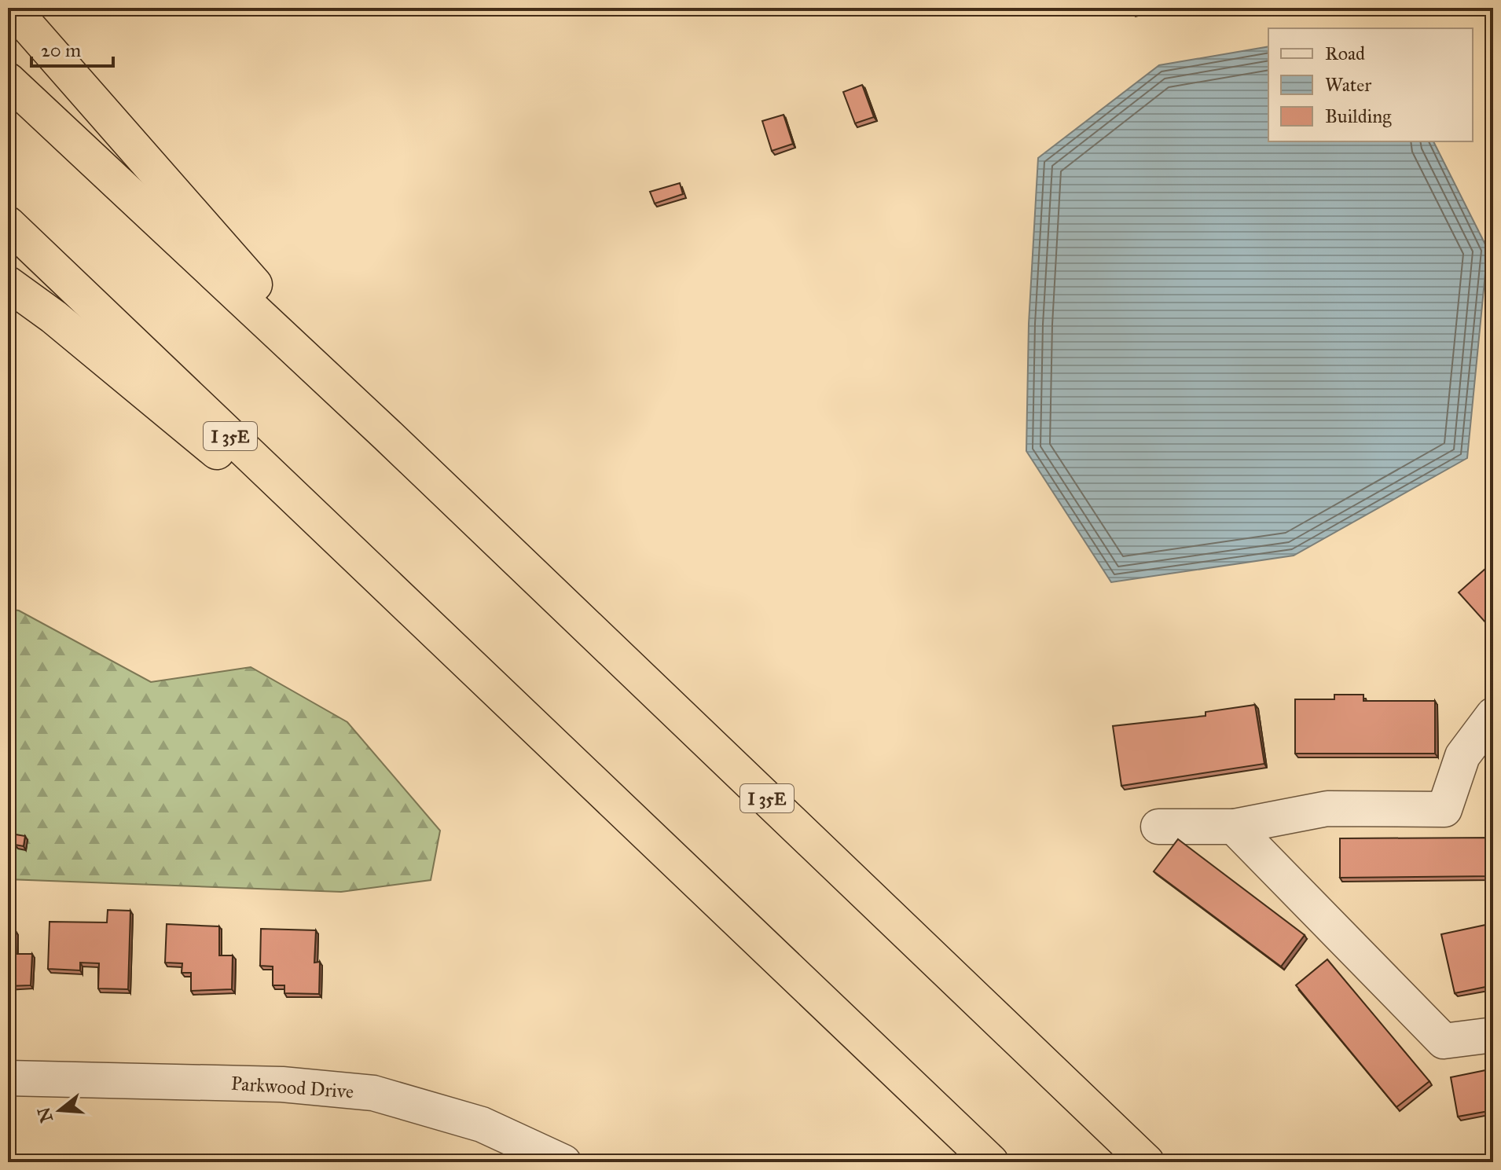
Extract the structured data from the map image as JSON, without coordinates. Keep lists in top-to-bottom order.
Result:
{
  "streets": {
    "highway": ["I 35E"],
    "street": ["Parkwood Drive"]
  },
  "legend": ["Road", "Water", "Building"],
  "scale_bar": "20 m",
  "north": "left"
}
